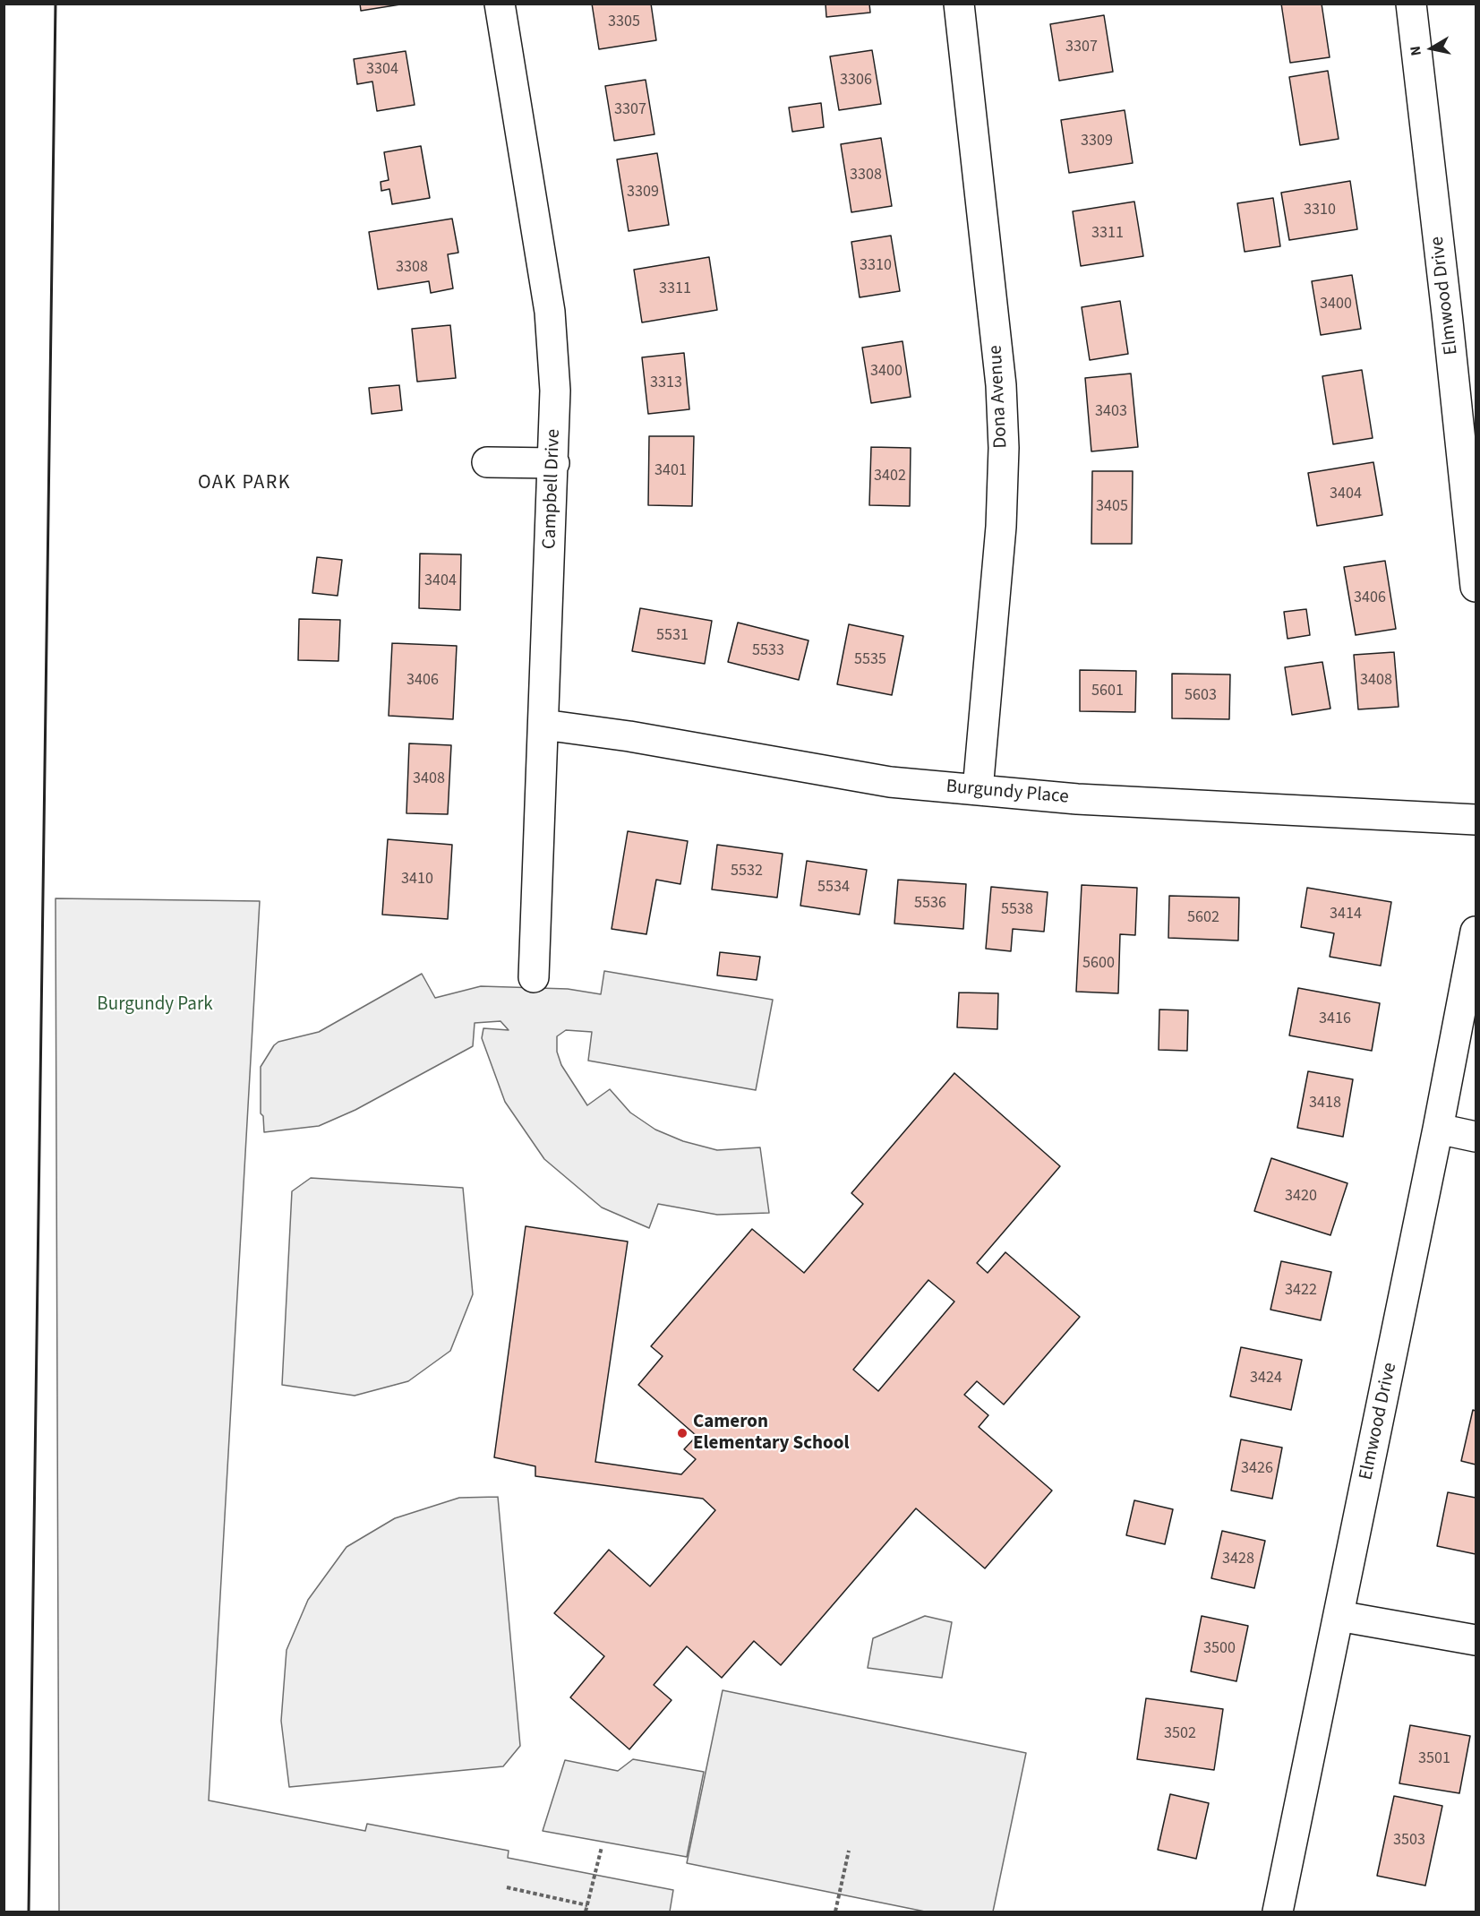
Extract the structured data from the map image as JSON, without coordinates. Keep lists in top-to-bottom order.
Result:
{
  "streets": {
    "street": [
      "Elmwood Drive",
      "Dona Avenue",
      "Campbell Drive",
      "Burgundy Place"
    ]
  },
  "crossings": [
    ["Dona Avenue", "Burgundy Place"],
    ["Campbell Drive", "Burgundy Place"]
  ],
  "districts": ["OAK PARK"],
  "parks": ["Burgundy Park"],
  "places": ["Cameron Elementary School"],
  "house_numbers": [
    "3305",
    "3307",
    "3304",
    "3306",
    "3307",
    "3309",
    "3308",
    "3309",
    "3310",
    "3311",
    "3310",
    "3308",
    "3311",
    "3400",
    "3400",
    "3313",
    "3403",
    "3401",
    "3402",
    "3404",
    "3405",
    "3404",
    "3406",
    "5531",
    "5533",
    "5535",
    "3406",
    "3408",
    "5601",
    "5603",
    "3408",
    "5532",
    "3410",
    "5534",
    "5536",
    "5538",
    "3414",
    "5602",
    "5600",
    "3416",
    "3418",
    "3420",
    "3422",
    "3424",
    "3426",
    "3428",
    "3500",
    "3502",
    "3501",
    "3503"
  ],
  "north": "left"
}
